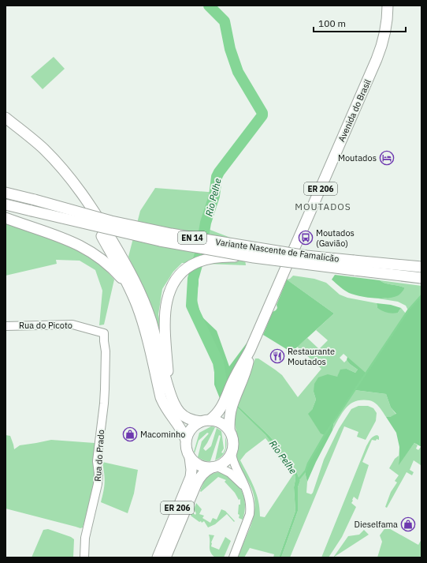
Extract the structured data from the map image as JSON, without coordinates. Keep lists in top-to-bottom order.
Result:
{
  "streets": {
    "main road": [
      "Avenida do Brasil",
      "ER 206",
      "EN 14",
      "Variante Nascente de Famalicão"
    ],
    "street": ["Rua do Picoto", "Rua do Prado"]
  },
  "crossings": [
    ["Avenida do Brasil", "ER 206"],
    ["Rua do Picoto", "Rua do Prado"]
  ],
  "districts": ["MOUTADOS"],
  "water": ["Rio Pelhe"],
  "places": {
    "hotel": ["Moutados"],
    "bus stop": ["Moutados (Gavião)"],
    "restaurant": ["Restaurante Moutados"],
    "shop": ["Macominho", "Dieselfama"]
  },
  "scale_bar": "100 m"
}
